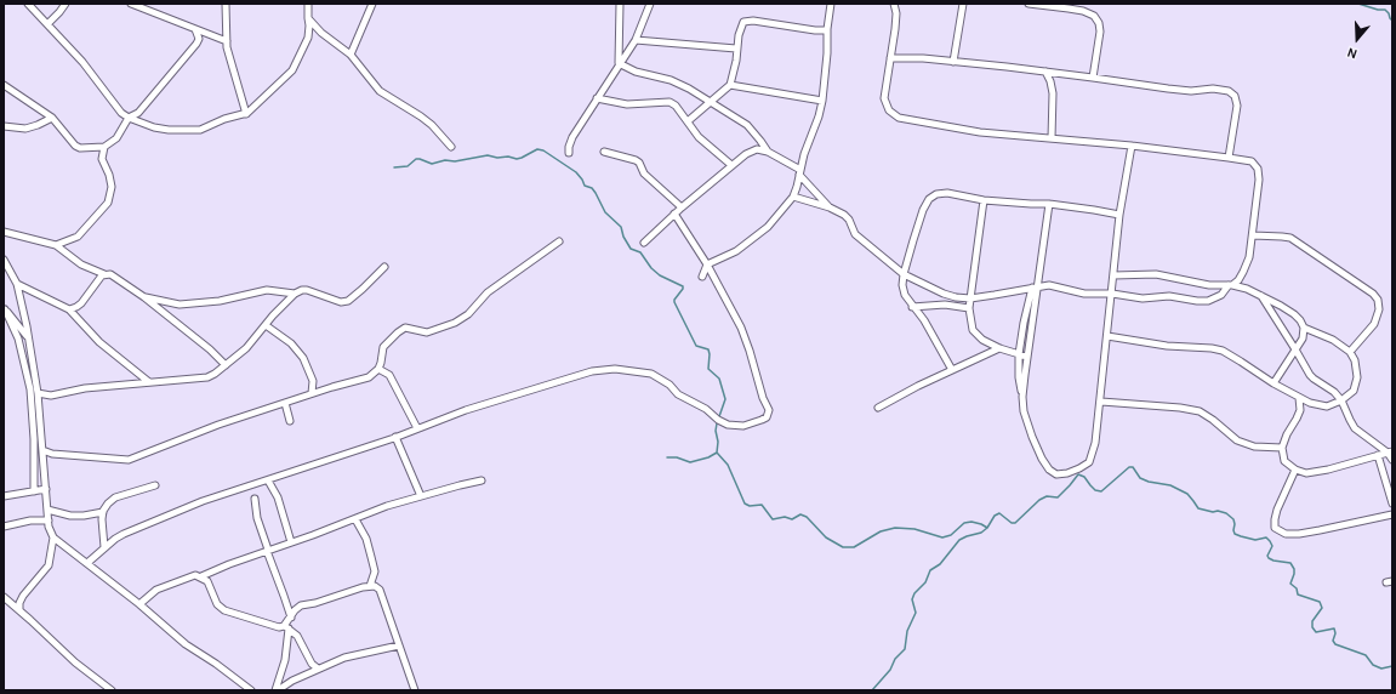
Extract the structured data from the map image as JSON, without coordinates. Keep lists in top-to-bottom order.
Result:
{
  "north": "bottom"
}
